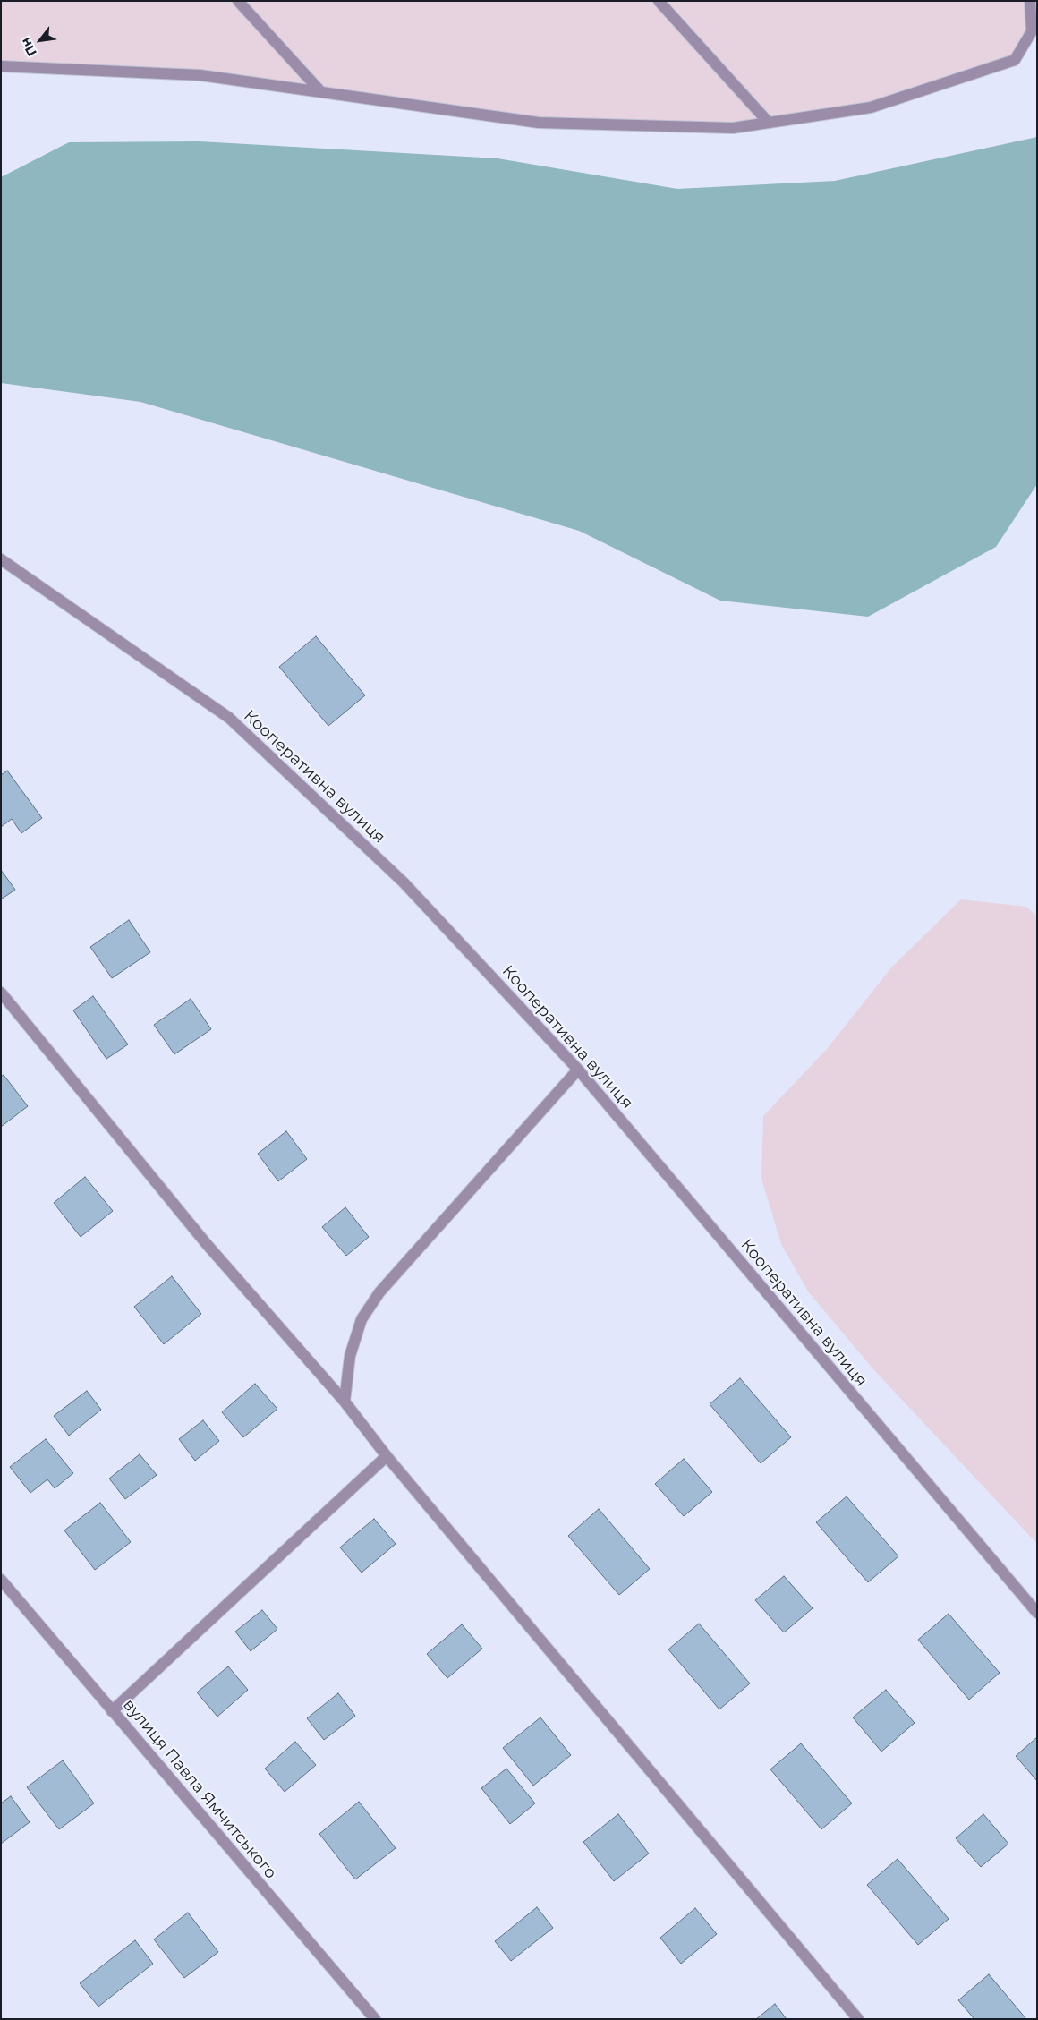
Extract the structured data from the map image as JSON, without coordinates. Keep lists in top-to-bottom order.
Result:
{
  "streets": {
    "street": ["Кооперативна вулиця", "вулиця Павла Ямчитського"]
  },
  "north": "bottom left"
}
